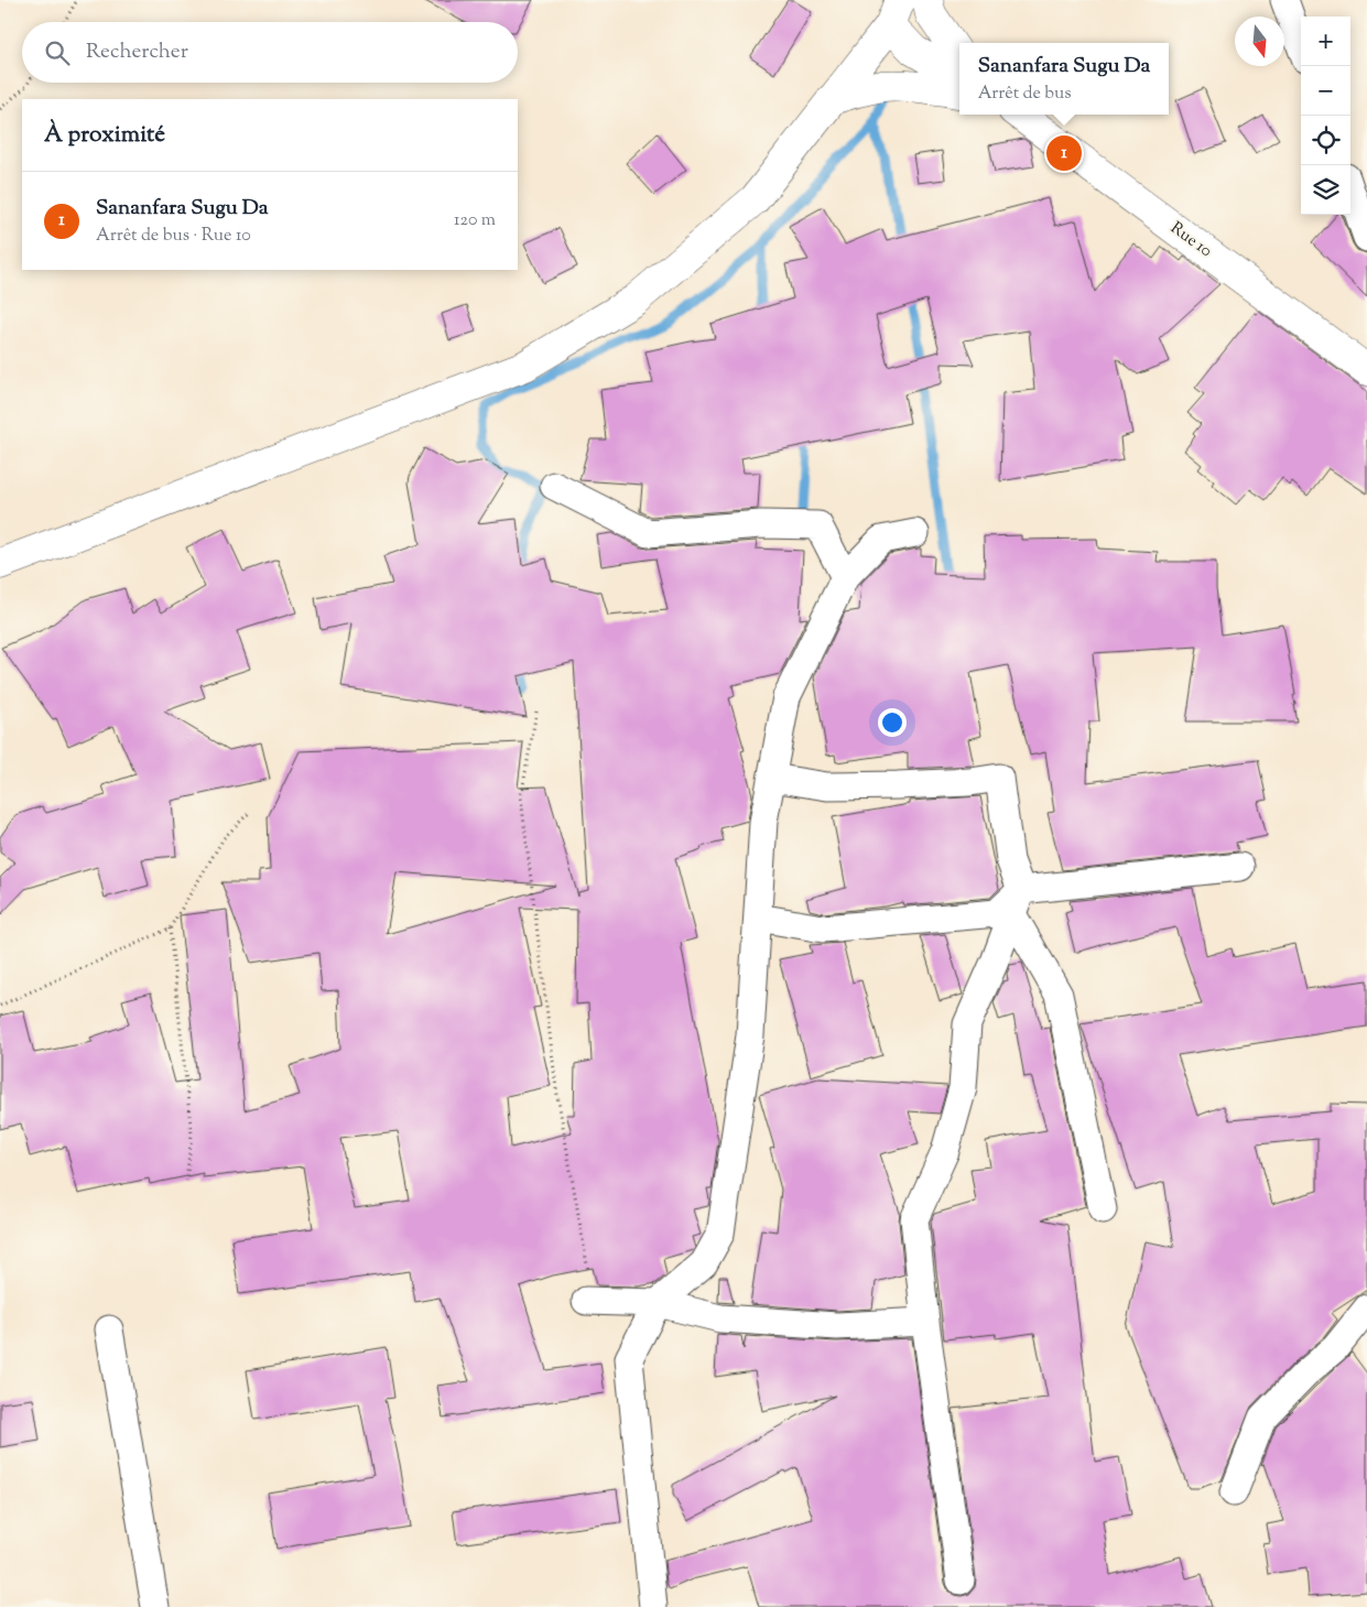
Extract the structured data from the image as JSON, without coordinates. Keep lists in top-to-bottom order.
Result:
{
  "streets": {
    "main road": ["Rue 10"]
  },
  "north": "bottom",
  "page": {
    "map_buttons": ["+", "−"],
    "search": "Rechercher",
    "popup": ["Sananfara Sugu Da", "Arrêt de bus"],
    "heading": "À proximité",
    "pins": "1",
    "list": [
      {
        "mark": "1",
        "name": "Sananfara Sugu Da",
        "note": "Arrêt de bus · Rue 10",
        "value": "120 m"
      }
    ]
  }
}
